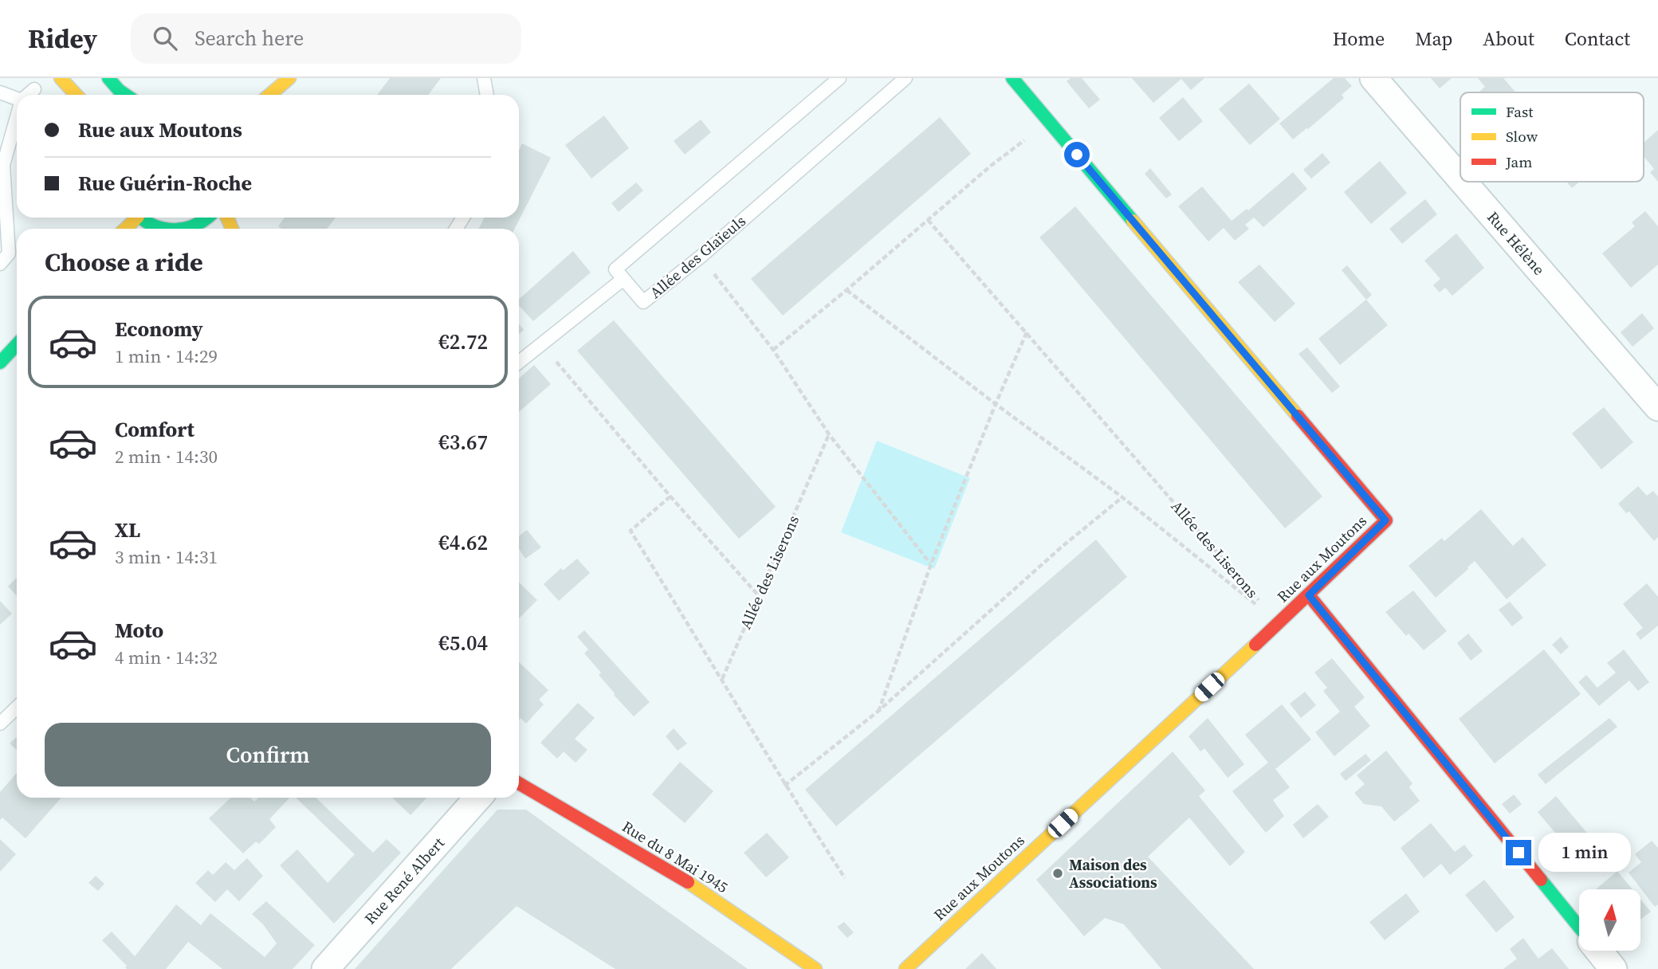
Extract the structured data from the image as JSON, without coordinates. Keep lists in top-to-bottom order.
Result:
{
  "streets": {
    "street": [
      "Rue Hélène",
      "Rue aux Moutons",
      "Rue du 8 Mai 1945",
      "Rue René Albert"
    ],
    "lane": ["Allée des Glaïeuls"],
    "path": ["Allée des Liserons"]
  },
  "crossings": [
    ["Allée des Liserons", "Rue aux Moutons"]
  ],
  "places": ["Maison des Associations"],
  "legend": ["Fast", "Slow", "Jam"],
  "north": "top",
  "page": {
    "header": "Ridey",
    "search": "Search here",
    "nav": [
      "Home",
      "Map",
      "About",
      "Contact"
    ],
    "banner": ["Rue aux Moutons", "Rue Guérin-Roche"],
    "heading": "Choose a ride",
    "list": [
      {
        "name": "Economy",
        "note": "1 min · 14:29",
        "value": "€2.72"
      },
      {
        "name": "Comfort",
        "note": "2 min · 14:30",
        "value": "€3.67"
      },
      {
        "name": "XL",
        "note": "3 min · 14:31",
        "value": "€4.62"
      },
      {
        "name": "Moto",
        "note": "4 min · 14:32",
        "value": "€5.04"
      }
    ],
    "buttons": "Confirm",
    "bubble": "1 min"
  }
}
